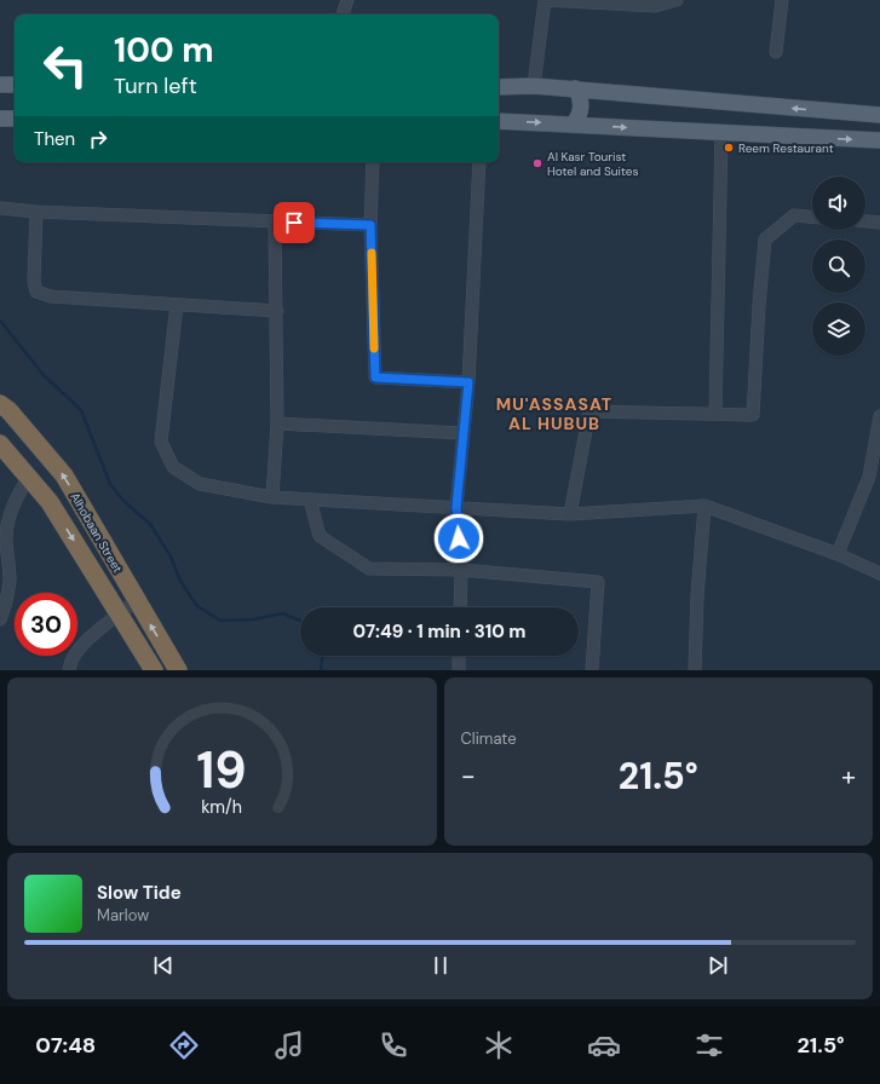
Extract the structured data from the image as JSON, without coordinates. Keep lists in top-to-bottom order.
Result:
{
  "streets": {
    "highway": ["Alhobaan Street"]
  },
  "districts": ["MU'ASSASAT AL HUBUB"],
  "places": ["Reem Restaurant", "Al Kasr Tourist Hotel and Suites"],
  "page": {
    "turn": ["100 m", "Turn left"],
    "then": "Then",
    "limit": "30",
    "trip": "07:49 · 1 min · 310 m",
    "tile": "Climate",
    "heat": ["−", "21.5°", "+"],
    "song": ["Slow Tide", "Marlow"],
    "tabs": ["07:48", "21.5°"],
    "gauge": ["19", "km/h"]
  }
}
